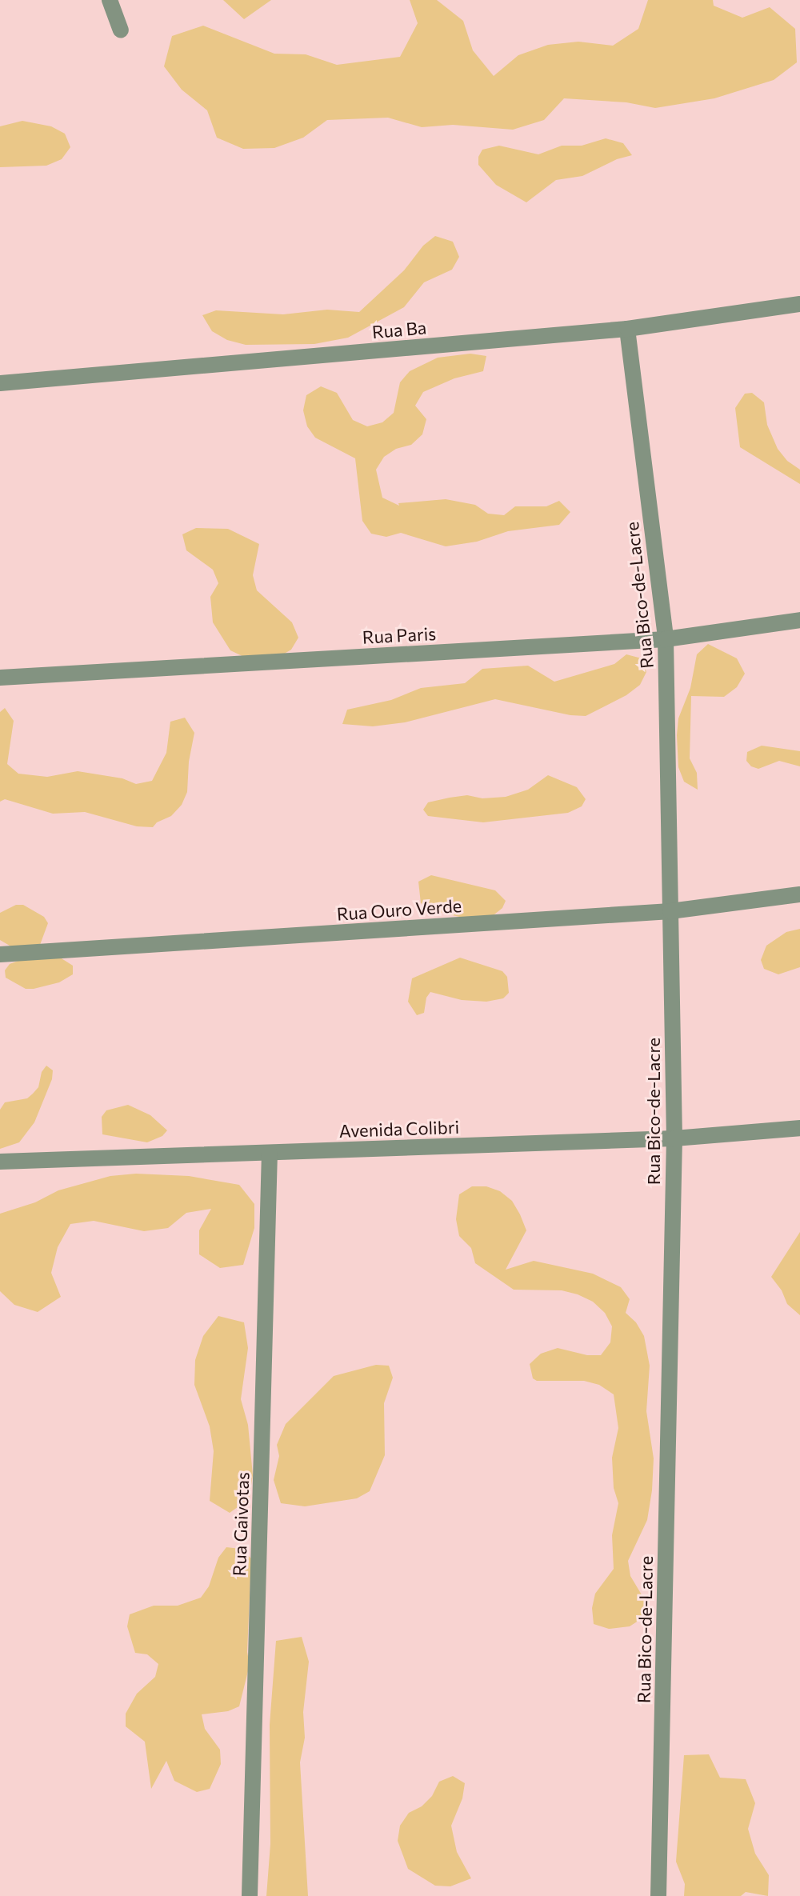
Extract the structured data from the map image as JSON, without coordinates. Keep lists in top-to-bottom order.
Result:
{
  "streets": {
    "street": [
      "Rua Ba",
      "Rua Bico-de-Lacre",
      "Rua Paris",
      "Rua Ouro Verde",
      "Avenida Colibri",
      "Rua Gaivotas"
    ]
  },
  "crossings": [
    ["Rua Ba", "Rua Bico-de-Lacre"],
    ["Rua Bico-de-Lacre", "Rua Paris"],
    ["Rua Bico-de-Lacre", "Rua Ouro Verde"],
    ["Rua Bico-de-Lacre", "Avenida Colibri"],
    ["Avenida Colibri", "Rua Gaivotas"]
  ]
}
